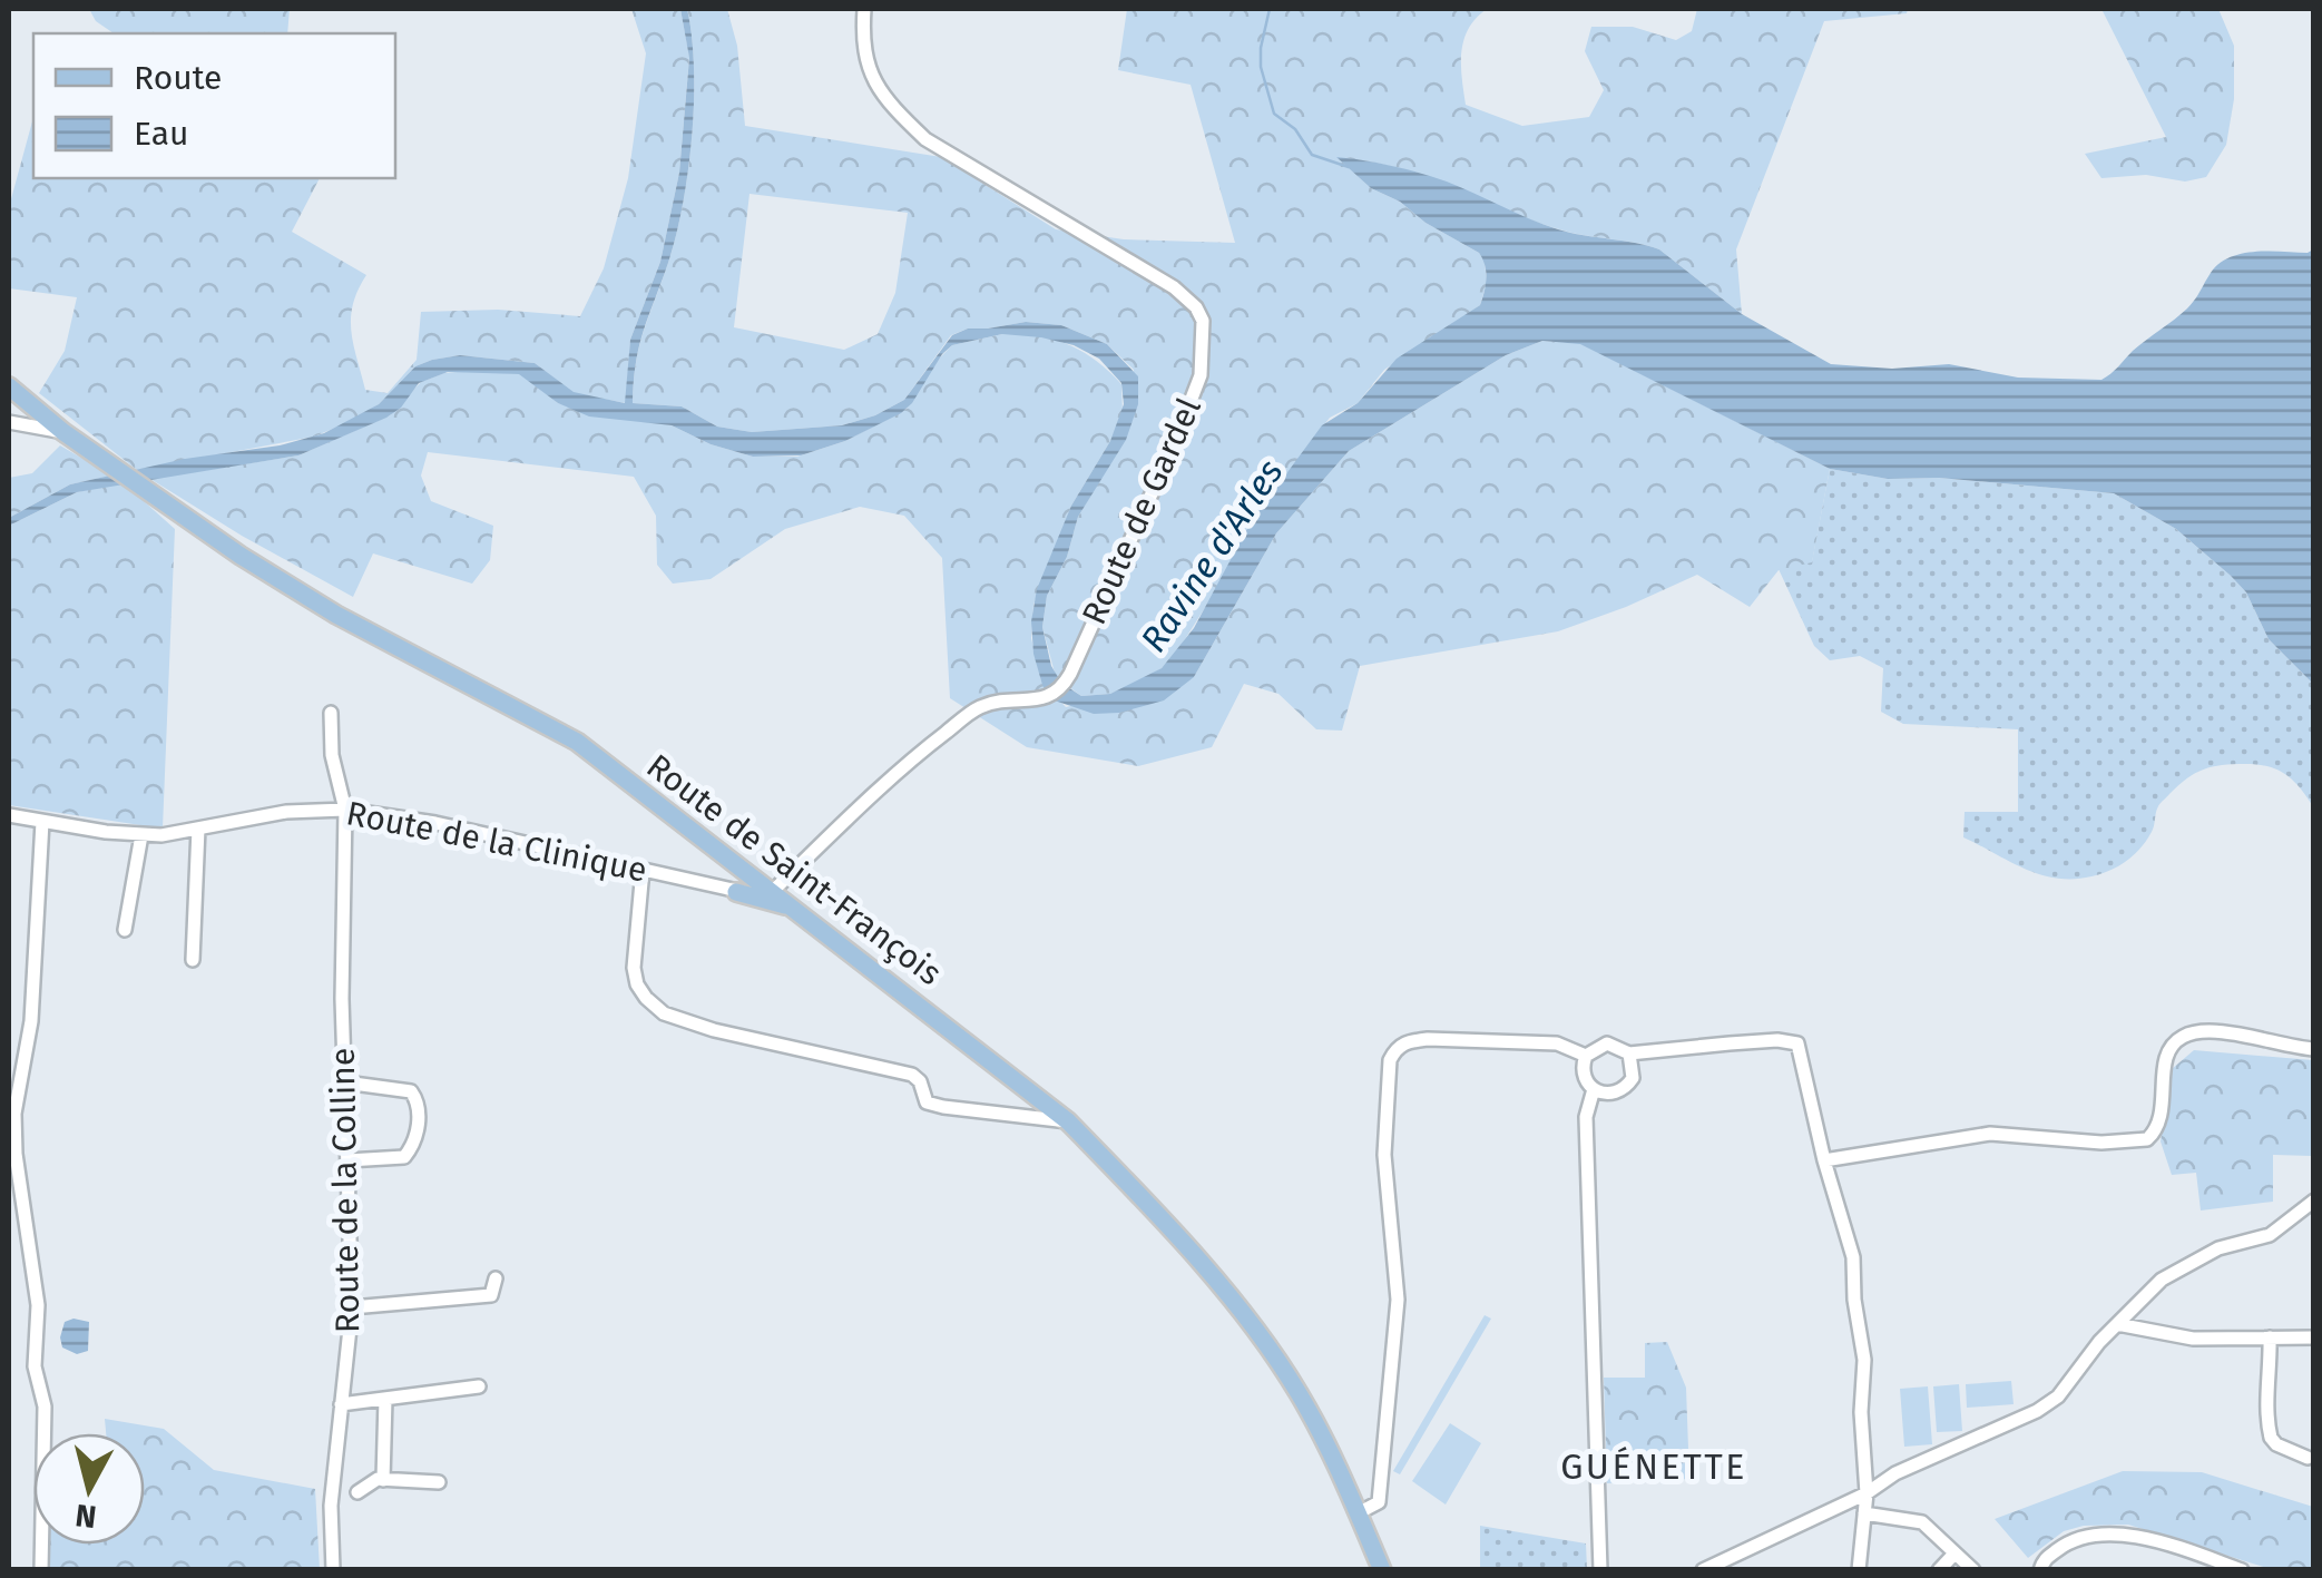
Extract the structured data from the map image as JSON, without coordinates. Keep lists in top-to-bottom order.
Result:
{
  "streets": {
    "main road": ["Route de Saint-François"],
    "street": ["Route de Gardel", "Route de la Clinique", "Route de la Colline"]
  },
  "crossings": [
    ["Route de Gardel", "Route de la Clinique"],
    ["Route de Gardel", "Route de Saint-François"],
    ["Route de la Clinique", "Route de Saint-François"],
    ["Route de la Clinique", "Route de la Colline"]
  ],
  "districts": ["GUÉNETTE"],
  "water": ["Ravine d'Arles"],
  "legend": ["Route", "Eau"],
  "north": "bottom"
}
